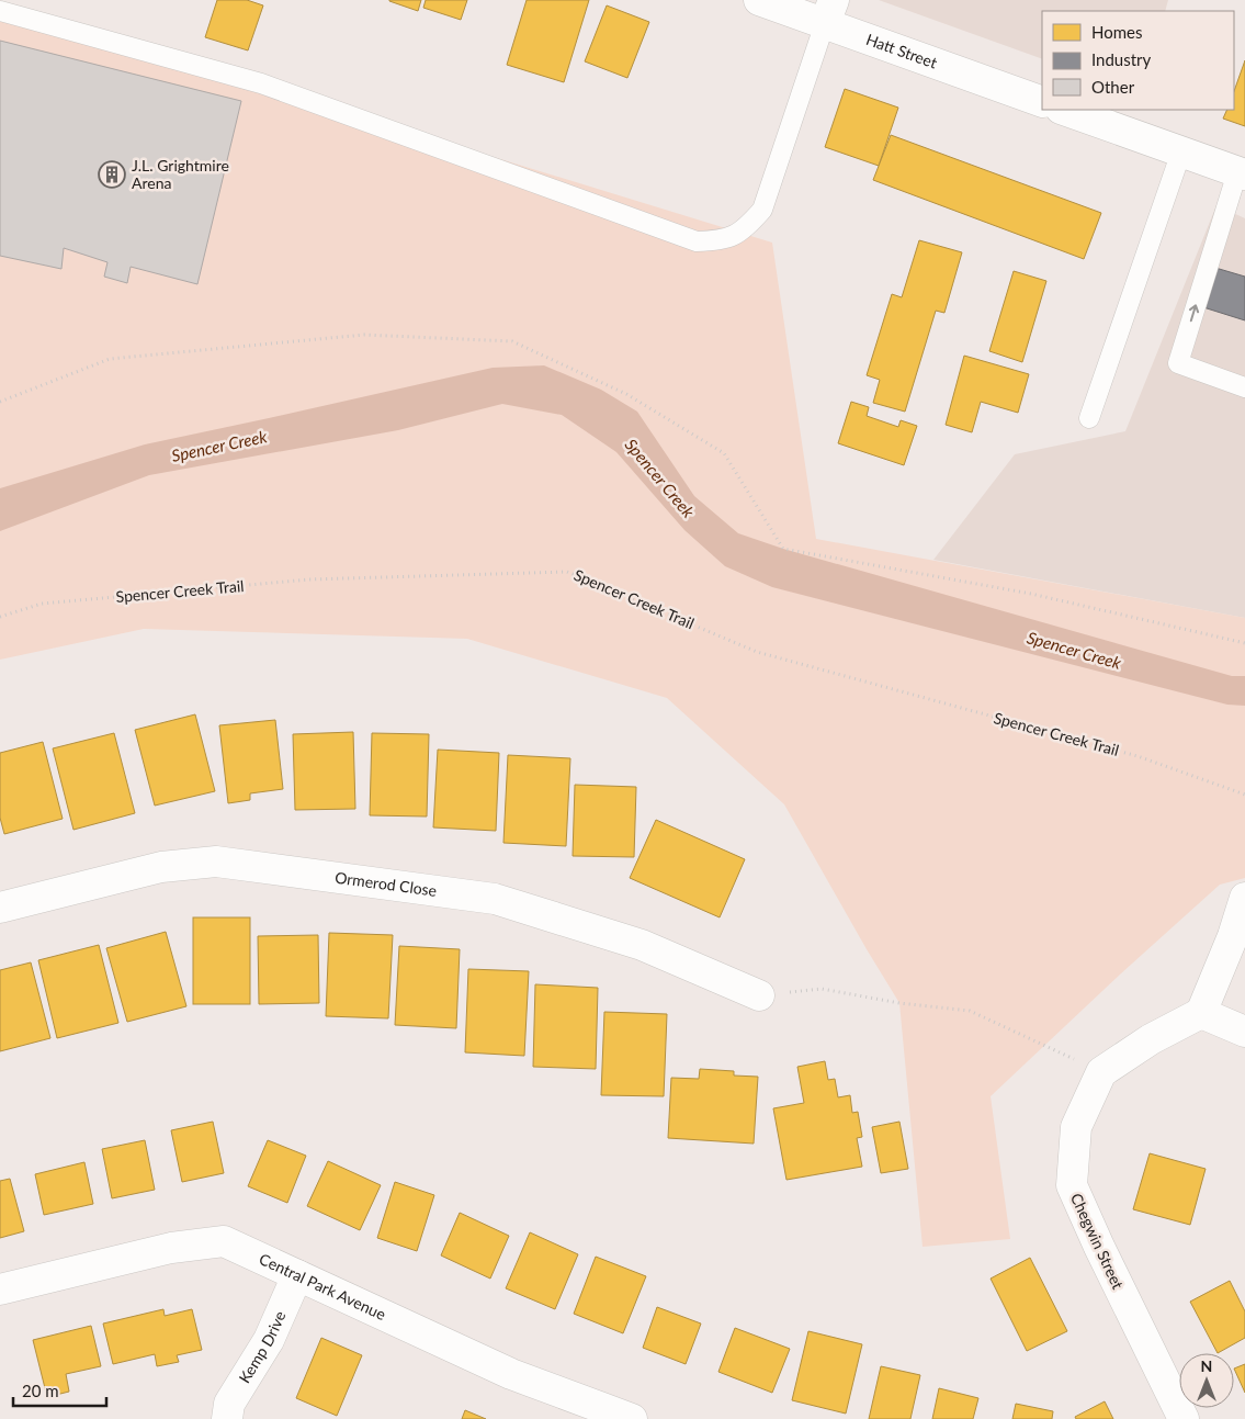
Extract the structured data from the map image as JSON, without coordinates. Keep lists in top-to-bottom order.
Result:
{
  "streets": {
    "street": [
      "Hatt Street",
      "Ormerod Close",
      "Chegwin Street",
      "Central Park Avenue",
      "Kemp Drive"
    ],
    "path": ["Spencer Creek Trail"]
  },
  "crossings": [
    ["Central Park Avenue", "Kemp Drive"]
  ],
  "water": ["Spencer Creek"],
  "places": {
    "building": ["J.L. Grightmire Arena"]
  },
  "legend": ["Homes", "Industry", "Other"],
  "scale_bar": "20 m",
  "north": "top"
}
